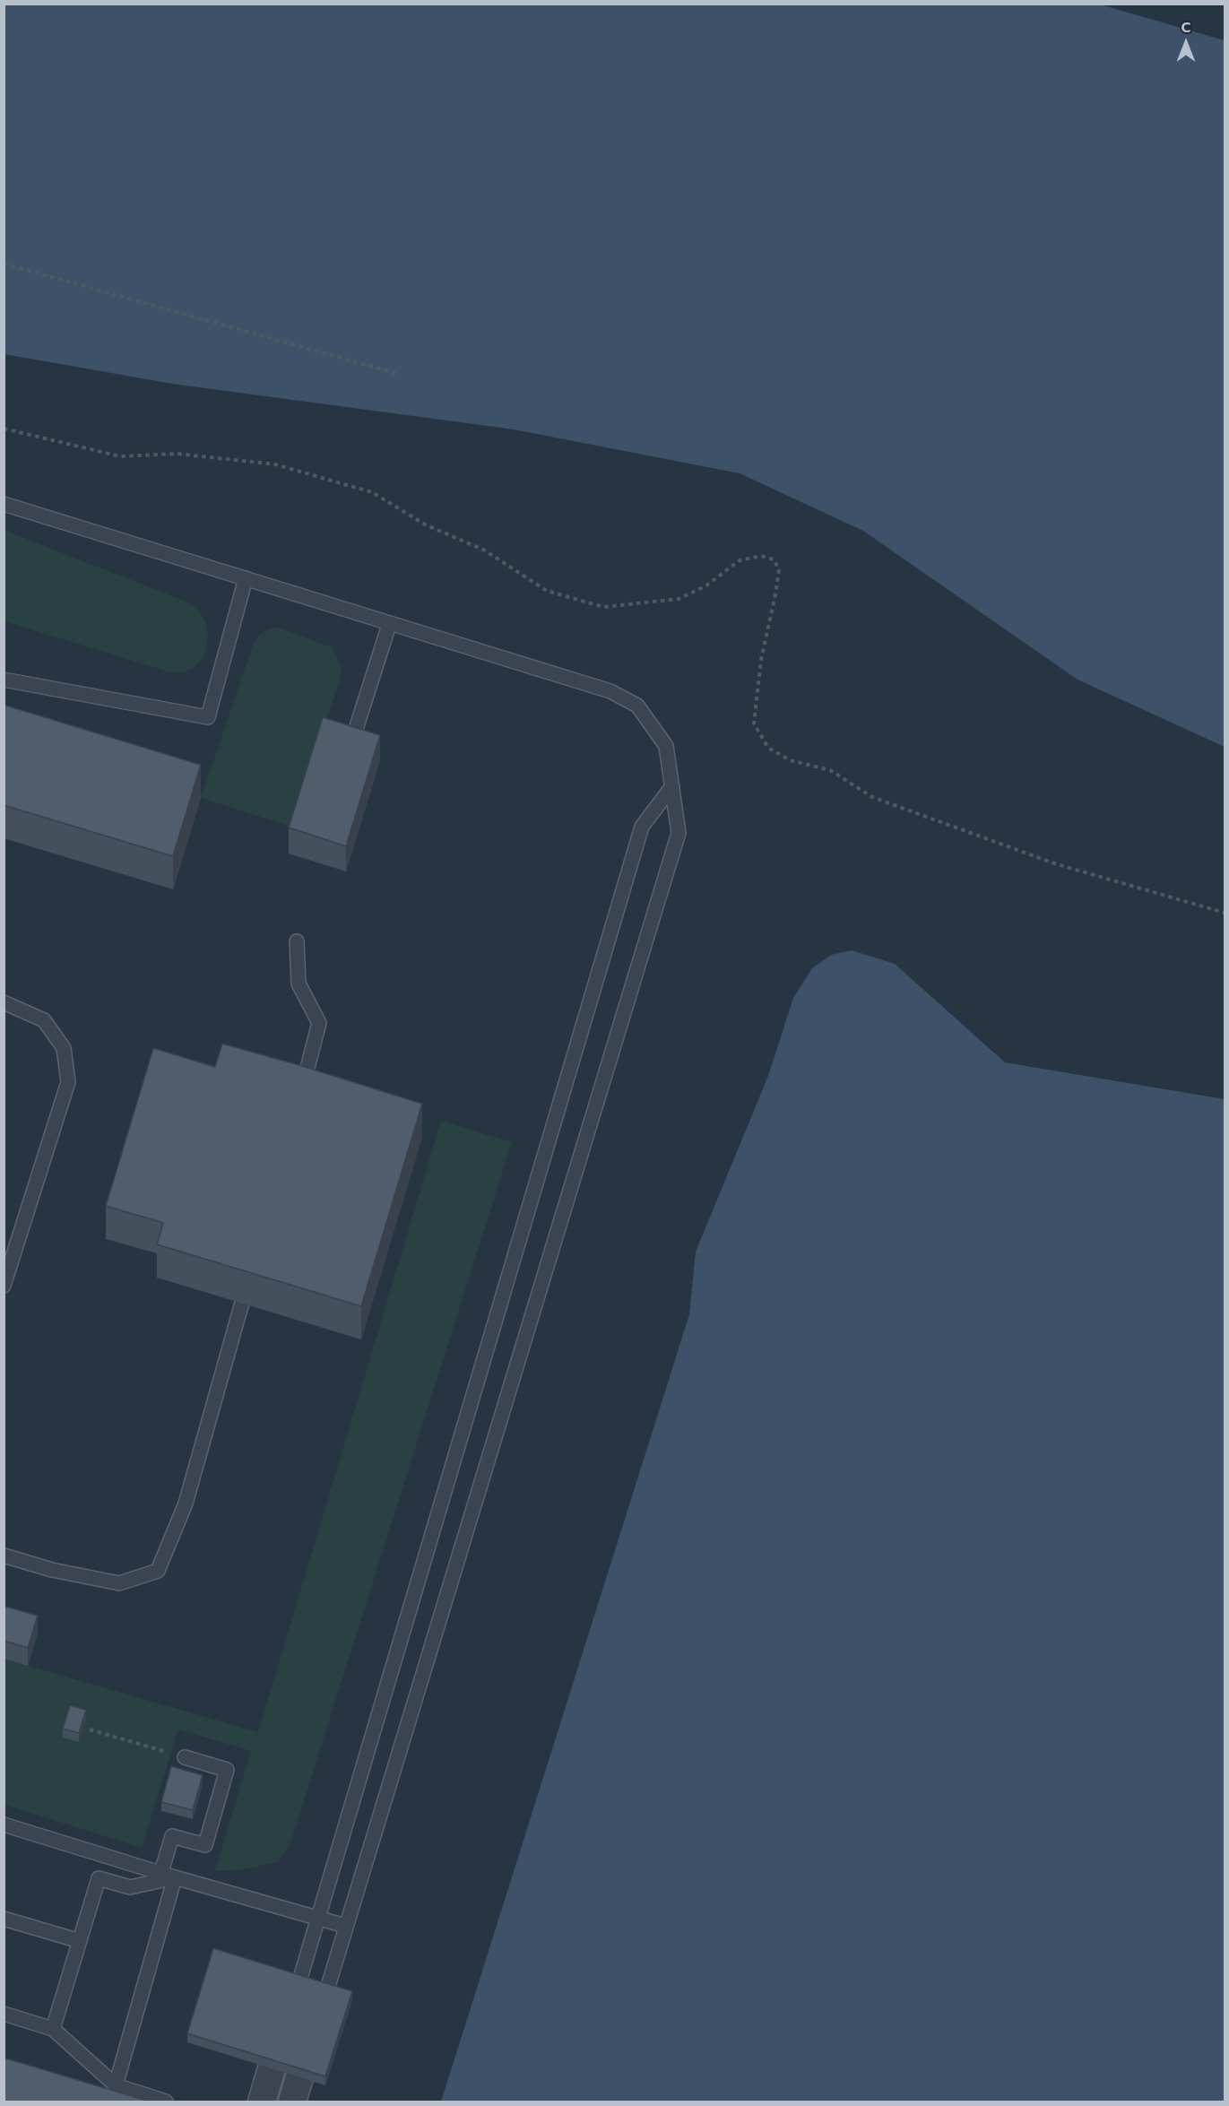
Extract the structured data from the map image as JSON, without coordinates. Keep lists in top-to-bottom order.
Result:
{
  "north": "top"
}
